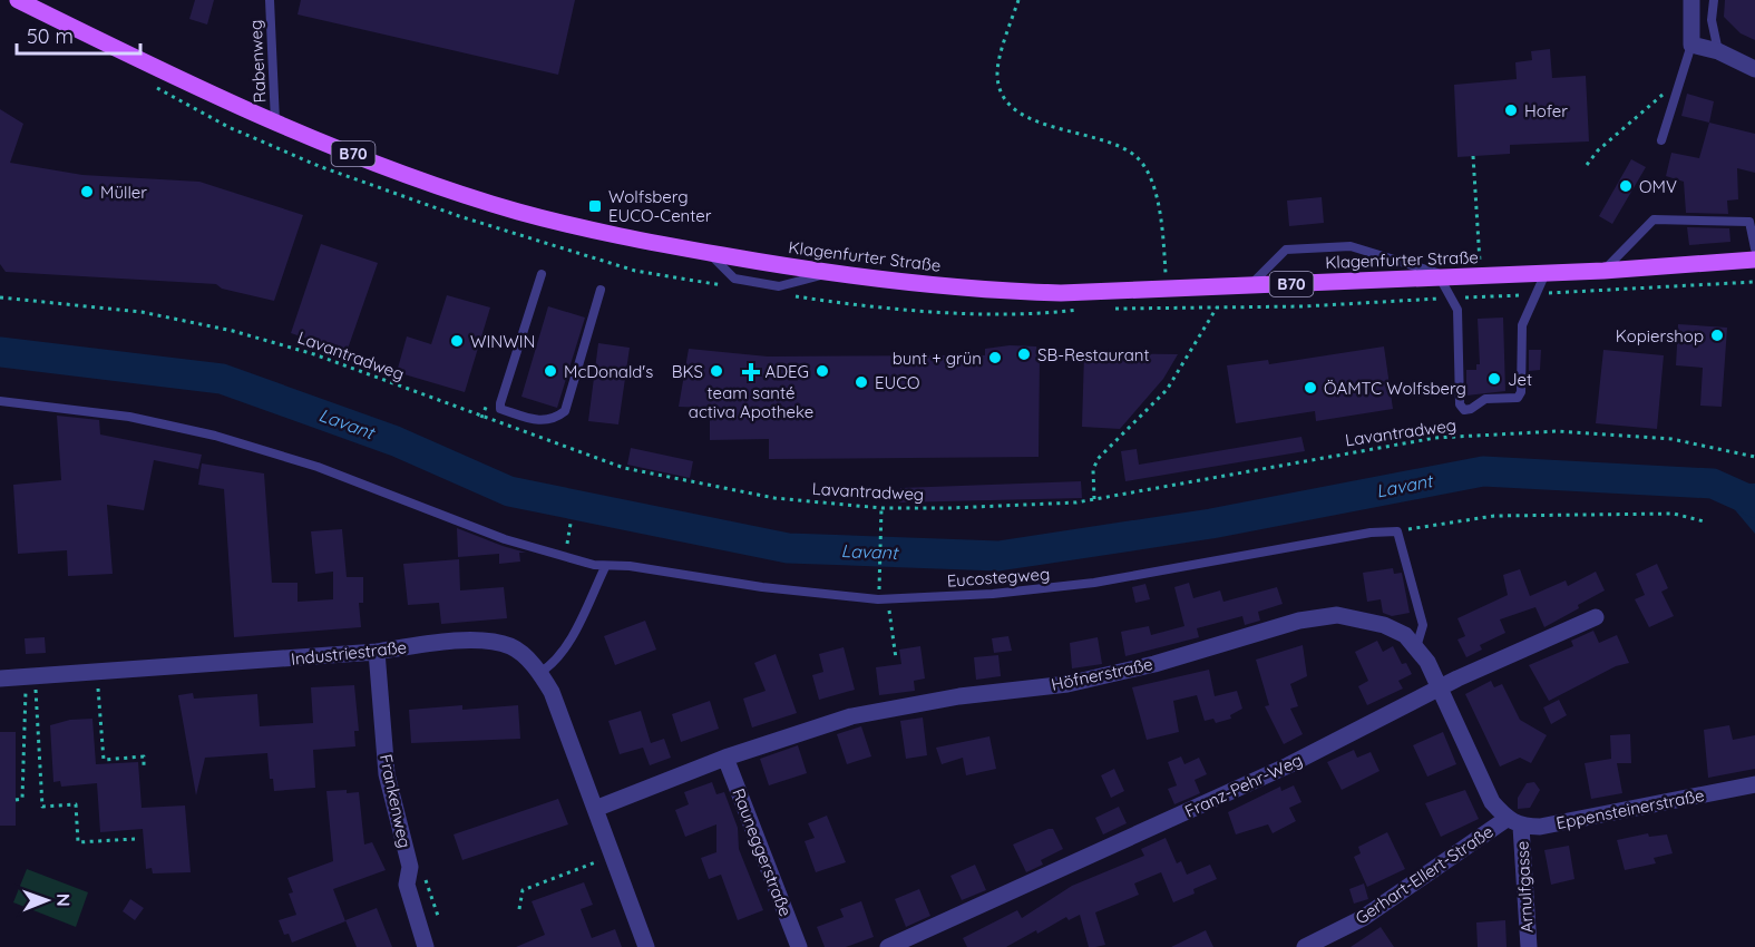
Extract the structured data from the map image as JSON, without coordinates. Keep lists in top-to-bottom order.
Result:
{
  "streets": {
    "main road": ["B70", "Klagenfurter Straße"],
    "street": [
      "Industriestraße",
      "Höfnerstraße",
      "Franz-Pehr-Weg",
      "Frankenweg",
      "Eppensteinerstraße",
      "Rauneggerstraße",
      "Gerhart-Ellert-Straße",
      "Arnulfgasse"
    ],
    "lane": ["Rabenweg", "Eucostegweg"],
    "path": ["Lavantradweg"]
  },
  "crossings": [
    ["Rabenweg", "Klagenfurter Straße"],
    ["Industriestraße", "Höfnerstraße"],
    ["Industriestraße", "Frankenweg"],
    ["Höfnerstraße", "Franz-Pehr-Weg"],
    ["Höfnerstraße", "Eppensteinerstraße"],
    ["Höfnerstraße", "Rauneggerstraße"],
    ["Höfnerstraße", "Gerhart-Ellert-Straße"],
    ["Höfnerstraße", "Arnulfgasse"],
    ["Eppensteinerstraße", "Gerhart-Ellert-Straße"],
    ["Eppensteinerstraße", "Arnulfgasse"],
    ["Gerhart-Ellert-Straße", "Arnulfgasse"]
  ],
  "water": ["Lavant"],
  "places": {
    "other": [
      "Hofer",
      "OMV",
      "Müller",
      "Kopiershop",
      "WINWIN",
      "SB-Restaurant",
      "bunt + grün",
      "McDonald's",
      "BKS",
      "ADEG",
      "Jet",
      "EUCO",
      "ÖAMTC Wolfsberg"
    ],
    "transit": ["Wolfsberg EUCO-Center"],
    "health": ["team santé activa Apotheke"]
  },
  "scale_bar": "50 m",
  "north": "right"
}
